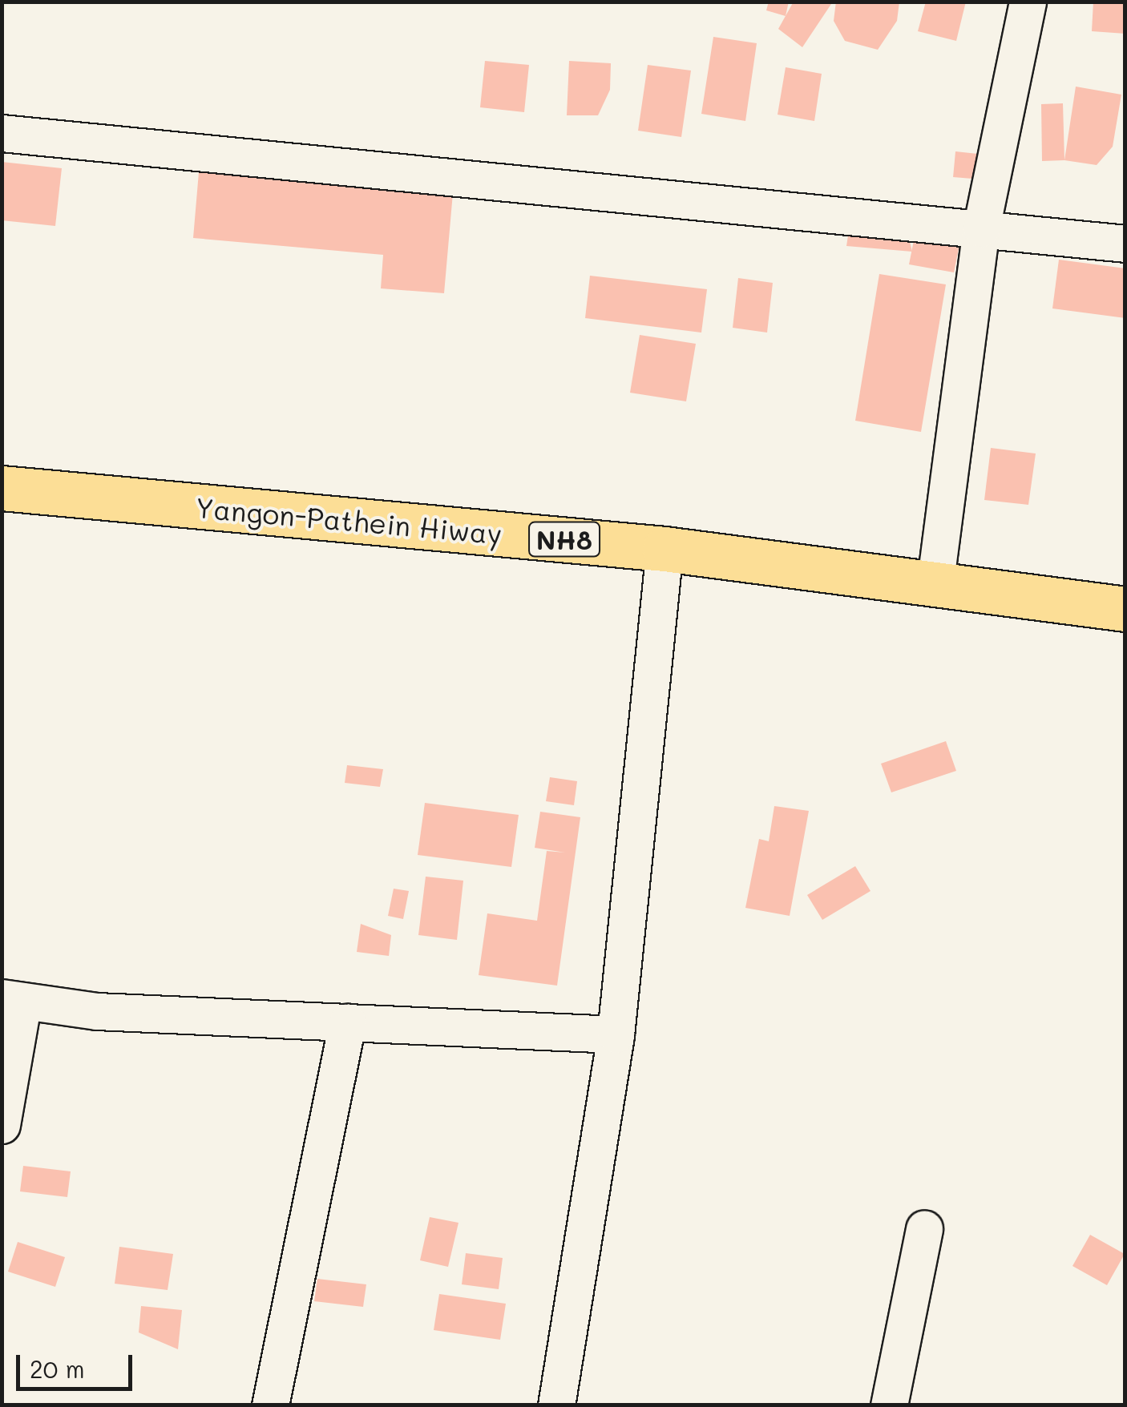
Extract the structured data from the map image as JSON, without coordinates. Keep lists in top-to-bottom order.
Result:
{
  "streets": {
    "highway": ["Yangon-Pathein Hiway", "NH8"]
  },
  "scale_bar": "20 m"
}
